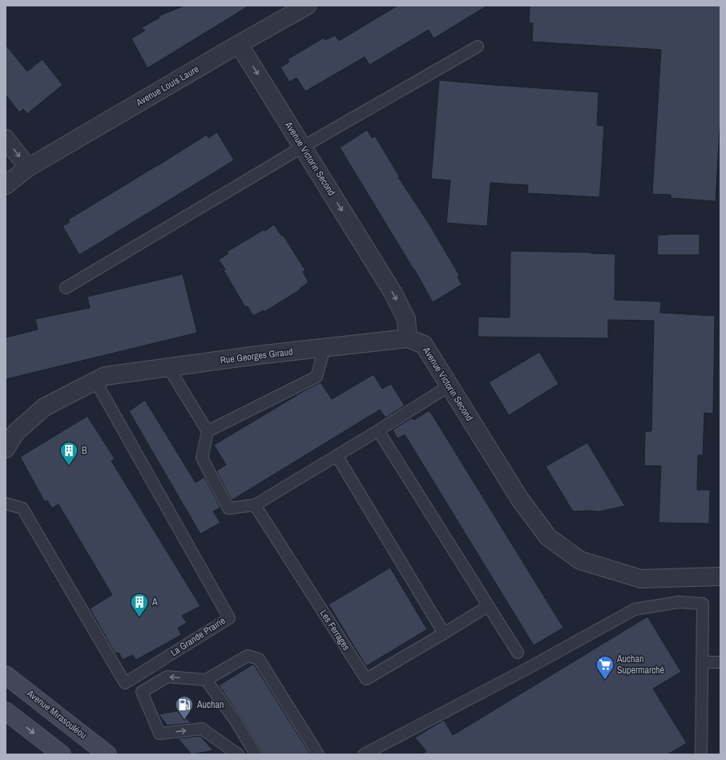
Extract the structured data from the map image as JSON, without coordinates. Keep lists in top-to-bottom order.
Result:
{
  "streets": {
    "main road": ["Avenue Mirasouléou"],
    "street": ["Avenue Louis Laure", "Avenue Victorin Second", "Rue Georges Giraud"],
    "lane": ["Les Ferrages", "La Grande Prairie"]
  },
  "crossings": [
    ["Avenue Louis Laure", "Avenue Victorin Second"],
    ["Avenue Victorin Second", "Rue Georges Giraud"],
    ["Rue Georges Giraud", "La Grande Prairie"]
  ],
  "one_way": ["Avenue Victorin Second"],
  "places": {
    "building": ["B", "A"],
    "supermarket": ["Auchan Supermarché"],
    "fuel station": ["Auchan"]
  }
}
